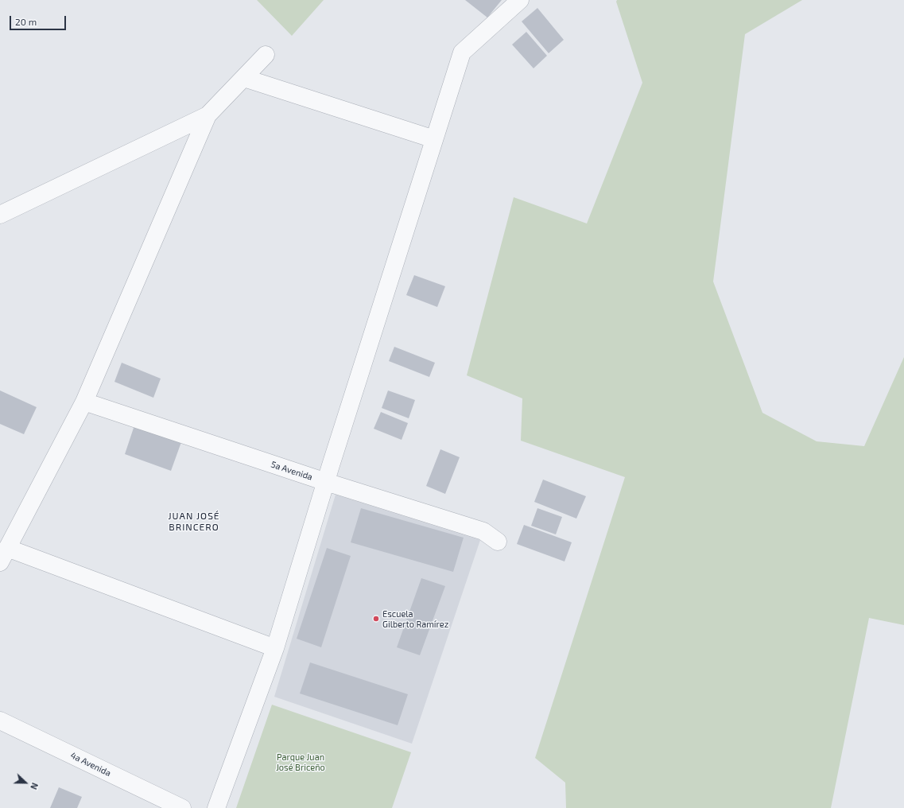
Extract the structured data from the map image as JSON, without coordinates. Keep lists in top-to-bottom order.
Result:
{
  "streets": {
    "street": ["5a Avenida", "4a Avenida"]
  },
  "districts": ["JUAN JOSÉ BRINCERO"],
  "parks": ["Parque Juan José Briceño"],
  "places": ["Escuela Gilberto Ramírez"],
  "scale_bar": "20 m",
  "north": "right"
}
